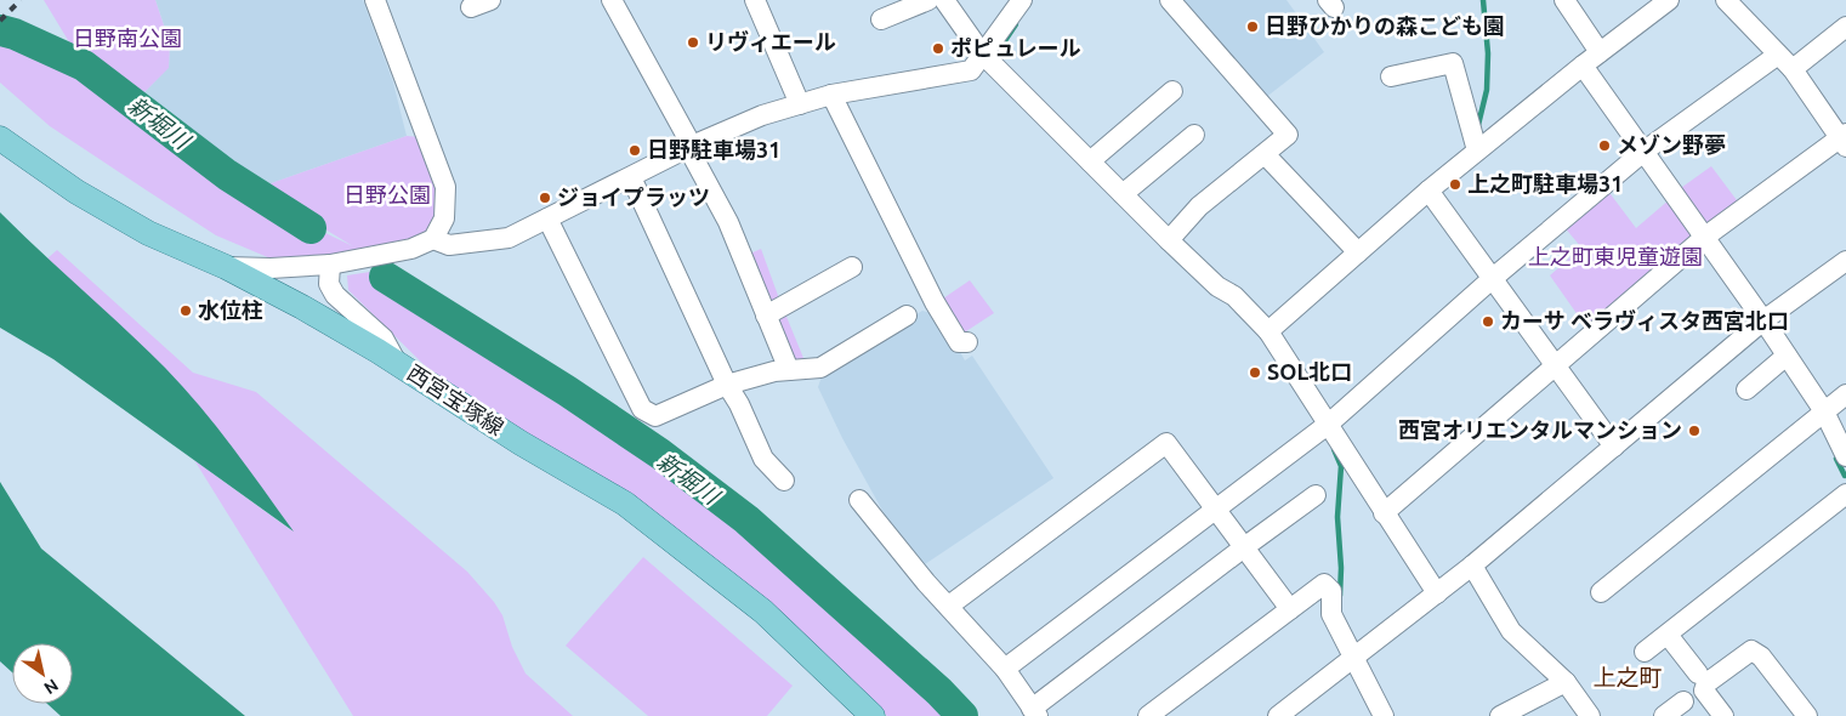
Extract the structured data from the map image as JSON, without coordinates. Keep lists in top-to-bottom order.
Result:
{
  "streets": {
    "main road": ["西宮宝塚線"]
  },
  "districts": ["上之町"],
  "water": ["新堀川"],
  "parks": ["日野南公園", "日野公園", "上之町東児童遊園"],
  "places": [
    "日野ひかりの森こども園",
    "リヴィエール",
    "ポピュレール",
    "メゾン野夢",
    "日野駐車場31",
    "上之町駐車場31",
    "ジョイプラッツ",
    "水位柱",
    "カーサ ベラヴィスタ西宮北口",
    "SOL北口",
    "西宮オリエンタルマンション"
  ],
  "north": "bottom right"
}
